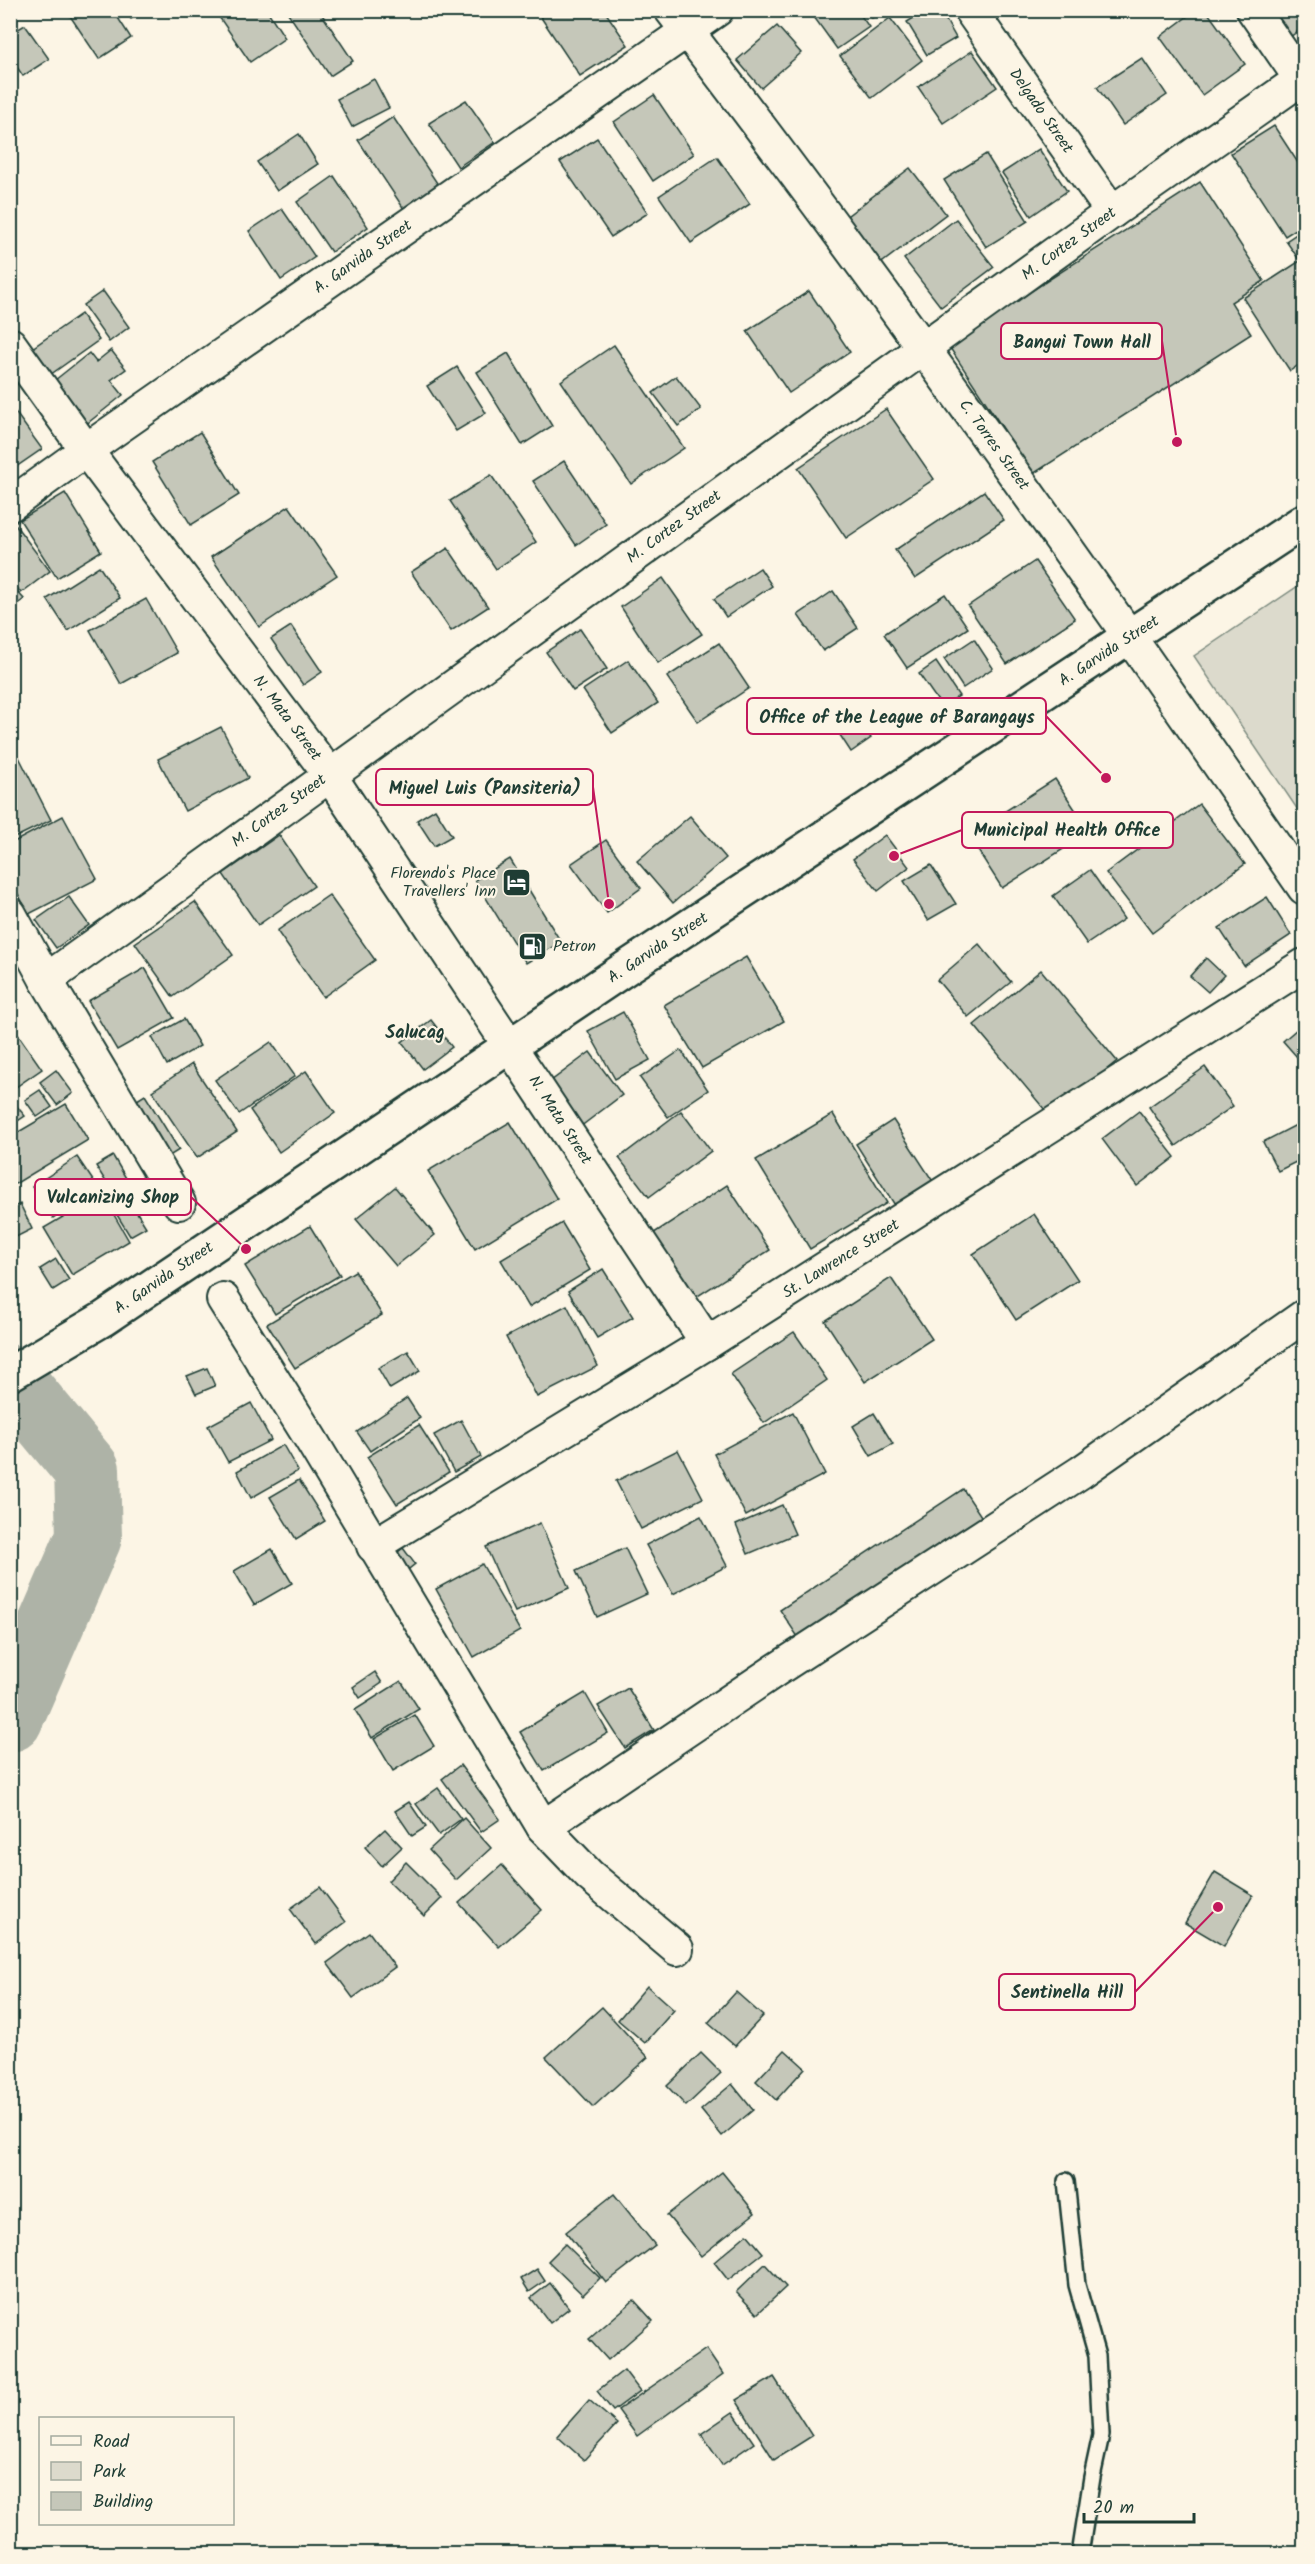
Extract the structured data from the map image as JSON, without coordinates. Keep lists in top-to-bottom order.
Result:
{
  "streets": {
    "main road": ["A. Garvida Street"],
    "street": [
      "Delgado Street",
      "M. Cortez Street",
      "C. Torres Street",
      "N. Mata Street",
      "St. Lawrence Street"
    ]
  },
  "crossings": [
    ["Delgado Street", "M. Cortez Street"],
    ["M. Cortez Street", "C. Torres Street"],
    ["M. Cortez Street", "N. Mata Street"],
    ["A. Garvida Street", "C. Torres Street"],
    ["A. Garvida Street", "N. Mata Street"],
    ["N. Mata Street", "St. Lawrence Street"]
  ],
  "districts": ["Salucag"],
  "places": {
    "other": [
      "Bangui Town Hall",
      "Office of the League of Barangays",
      "Municipal Health Office",
      "Miguel Luis (Pansiteria)",
      "Vulcanizing Shop",
      "Sentinella Hill"
    ],
    "hotel": ["Florendo's Place Travellers' Inn"],
    "fuel station": ["Petron"]
  },
  "legend": ["Road", "Park", "Building"],
  "scale_bar": "20 m"
}
